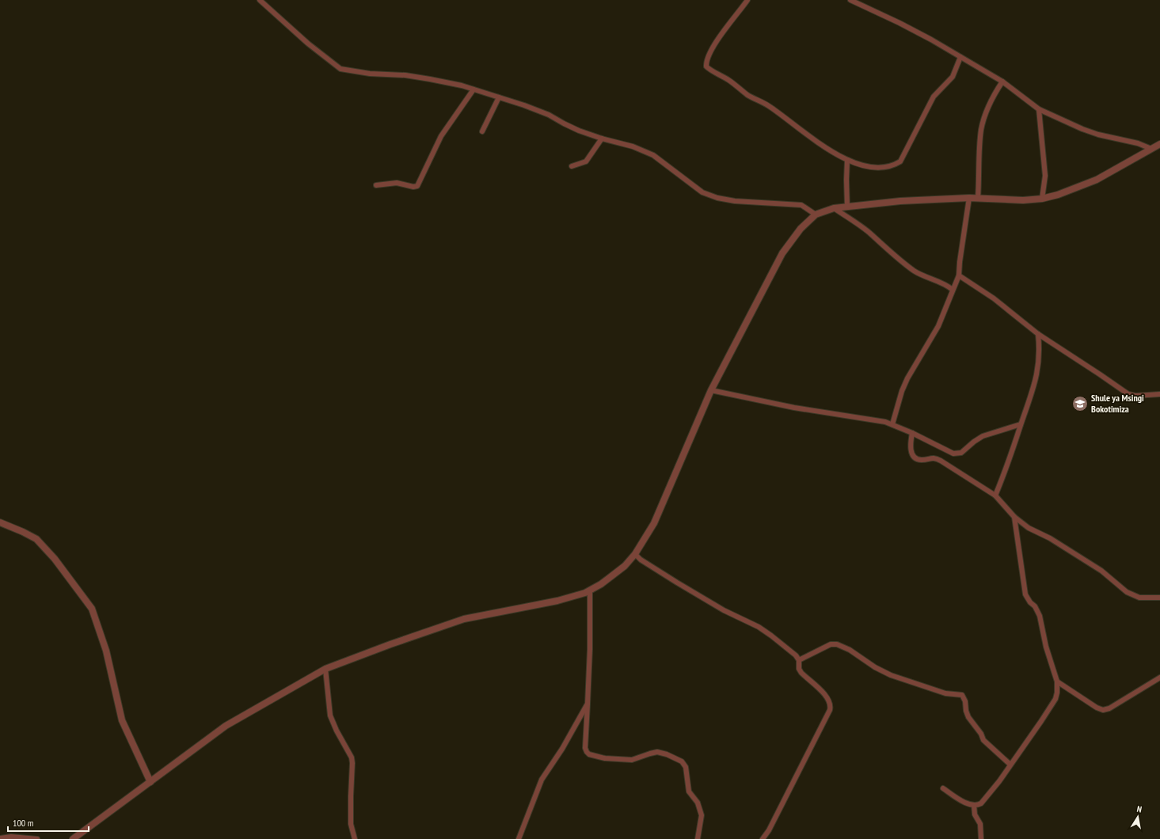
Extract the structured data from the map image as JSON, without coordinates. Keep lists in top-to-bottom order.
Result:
{
  "places": {
    "school or university": ["Shule ya Msingi Bokotimiza"]
  },
  "scale_bar": "100 m",
  "north": "top"
}
